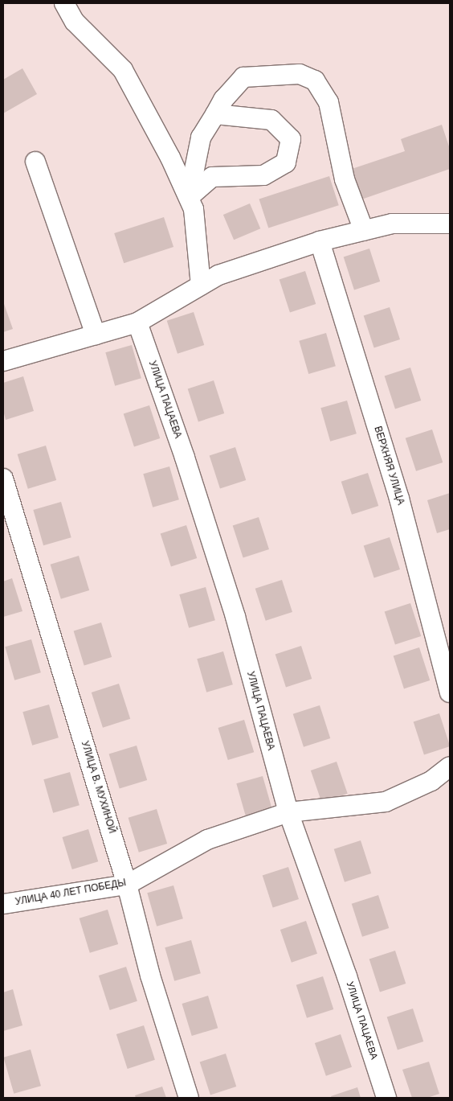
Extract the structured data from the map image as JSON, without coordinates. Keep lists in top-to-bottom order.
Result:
{
  "streets": {
    "street": [
      "УЛИЦА ПАЦАЕВА",
      "ВЕРХНЯЯ УЛИЦА",
      "УЛИЦА В. МУХИНОЙ",
      "УЛИЦА 40 ЛЕТ ПОБЕДЫ"
    ]
  },
  "crossings": [
    ["УЛИЦА ПАЦАЕВА", "УЛИЦА 40 ЛЕТ ПОБЕДЫ"],
    ["УЛИЦА В. МУХИНОЙ", "УЛИЦА 40 ЛЕТ ПОБЕДЫ"]
  ]
}
